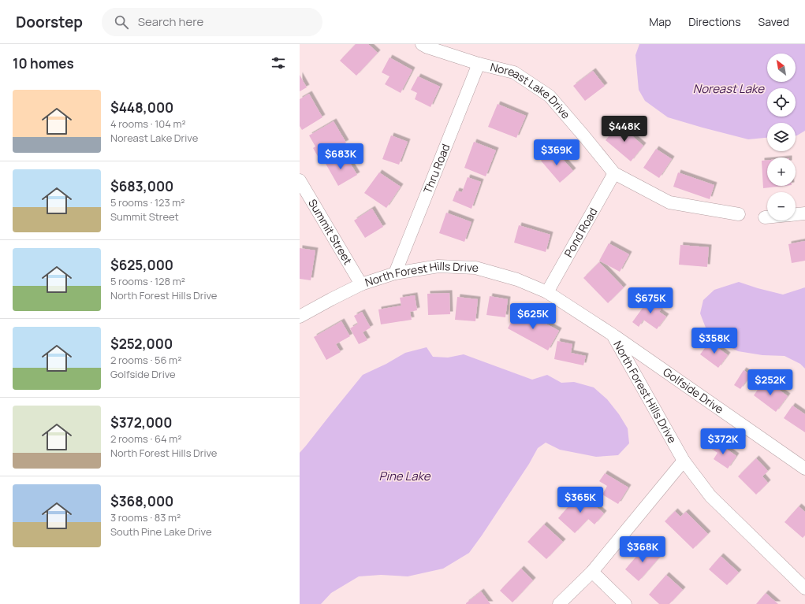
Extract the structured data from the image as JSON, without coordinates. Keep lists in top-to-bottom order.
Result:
{
  "streets": {
    "street": [
      "Noreast Lake Drive",
      "Thru Road",
      "Summit Street",
      "Pond Road",
      "North Forest Hills Drive",
      "Golfside Drive"
    ]
  },
  "crossings": [
    ["Noreast Lake Drive", "Thru Road"],
    ["Noreast Lake Drive", "Pond Road"],
    ["Thru Road", "North Forest Hills Drive"],
    ["Summit Street", "North Forest Hills Drive"],
    ["Pond Road", "North Forest Hills Drive"],
    ["North Forest Hills Drive", "Golfside Drive"]
  ],
  "water": ["Noreast Lake", "Pine Lake"],
  "north": "top left",
  "page": {
    "header": "Doorstep",
    "search": "Search here",
    "nav": ["Map", "Directions", "Saved"],
    "heading": "10 homes",
    "map_buttons": ["+", "−"],
    "list": [
      {
        "name": "$448,000",
        "note": "4 rooms · 104 m² · Noreast Lake Drive"
      },
      {
        "name": "$683,000",
        "note": "5 rooms · 123 m² · Summit Street"
      },
      {
        "name": "$625,000",
        "note": "5 rooms · 128 m² · North Forest Hills Drive"
      },
      {
        "name": "$252,000",
        "note": "2 rooms · 56 m² · Golfside Drive"
      },
      {
        "name": "$372,000",
        "note": "2 rooms · 64 m² · North Forest Hills Drive"
      },
      {
        "name": "$368,000",
        "note": "3 rooms · 83 m² · South Pine Lake Drive"
      }
    ],
    "price": [
      "$448K",
      "$369K",
      "$683K",
      "$675K",
      "$625K",
      "$358K",
      "$252K",
      "$372K",
      "$365K",
      "$368K"
    ]
  }
}
